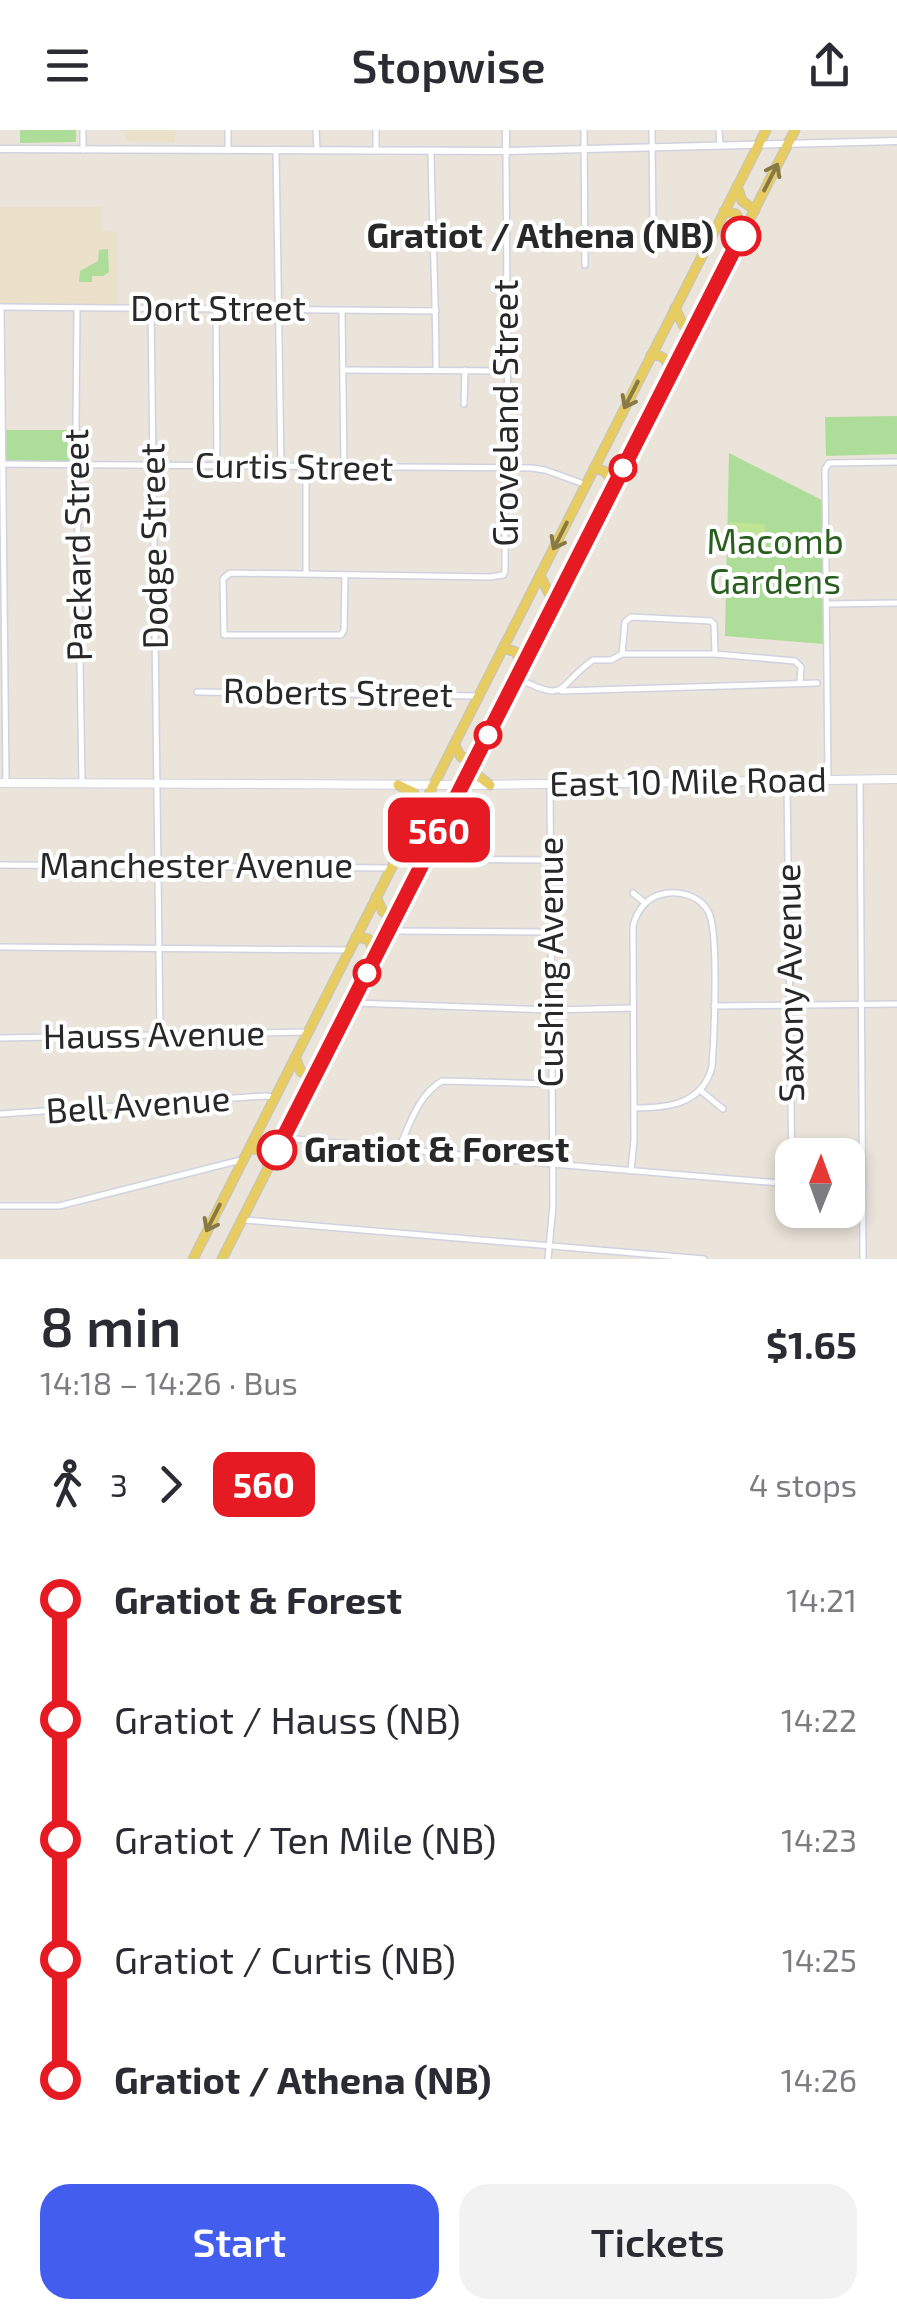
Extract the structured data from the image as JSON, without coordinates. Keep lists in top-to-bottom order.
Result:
{
  "streets": {
    "main road": ["East 10 Mile Road"],
    "street": [
      "Dort Street",
      "Groveland Street",
      "Curtis Street",
      "Packard Street",
      "Dodge Street",
      "Roberts Street",
      "Manchester Avenue",
      "Cushing Avenue",
      "Saxony Avenue",
      "Hauss Avenue",
      "Bell Avenue"
    ]
  },
  "crossings": [
    ["Dort Street", "Packard Street"],
    ["Dort Street", "Dodge Street"],
    ["Groveland Street", "Curtis Street"],
    ["Curtis Street", "Packard Street"],
    ["Curtis Street", "Dodge Street"],
    ["Packard Street", "East 10 Mile Road"],
    ["Dodge Street", "East 10 Mile Road"],
    ["Dodge Street", "Manchester Avenue"],
    ["Dodge Street", "Hauss Avenue"],
    ["East 10 Mile Road", "Cushing Avenue"],
    ["East 10 Mile Road", "Saxony Avenue"]
  ],
  "parks": ["Macomb Gardens"],
  "places": ["Gratiot / Athena (NB)", "Gratiot & Forest"],
  "lines": ["bus line 560"],
  "north": "top",
  "page": {
    "header": "Stopwise",
    "on_map": "560",
    "heading": ["8 min", "14:18 – 14:26 · Bus", "$1.65"],
    "legs": ["3", "560", "4 stops"],
    "list": [
      {
        "name": "Gratiot & Forest",
        "value": "14:21"
      },
      {
        "name": "Gratiot / Hauss (NB)",
        "value": "14:22"
      },
      {
        "name": "Gratiot / Ten Mile (NB)",
        "value": "14:23"
      },
      {
        "name": "Gratiot / Curtis (NB)",
        "value": "14:25"
      },
      {
        "name": "Gratiot / Athena (NB)",
        "value": "14:26"
      }
    ],
    "buttons": ["Start", "Tickets"]
  }
}
